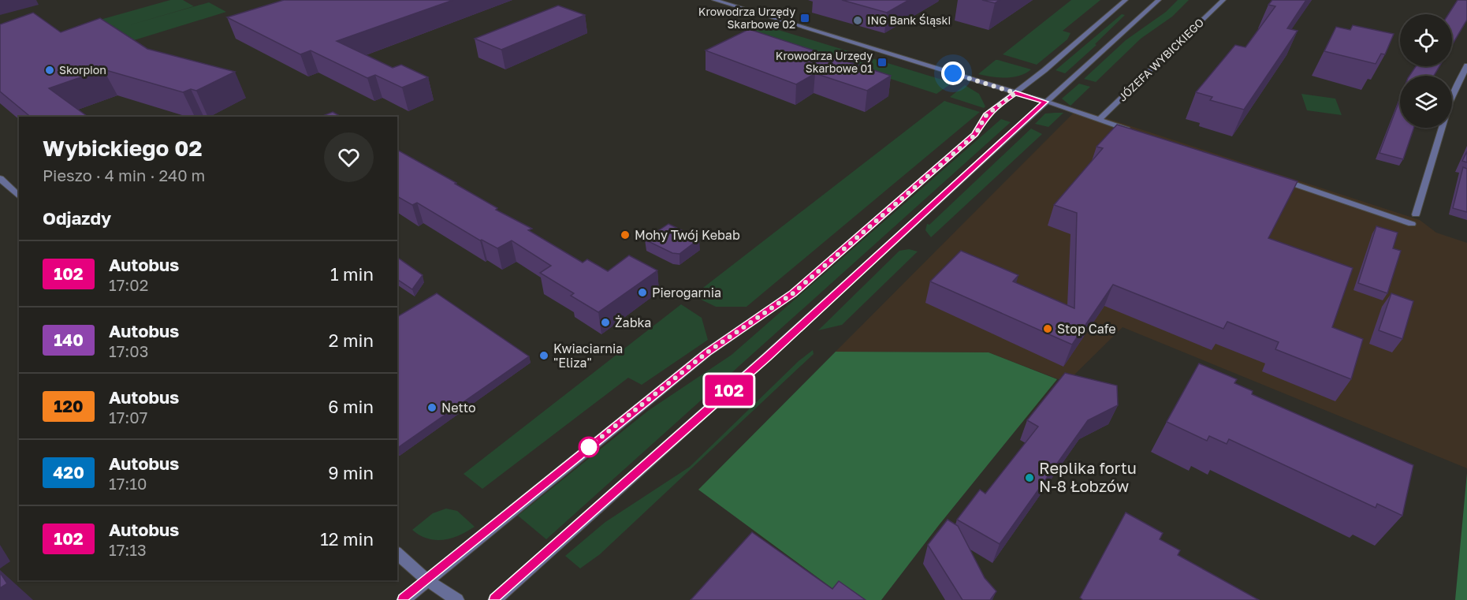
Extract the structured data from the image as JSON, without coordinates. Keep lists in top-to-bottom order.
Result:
{
  "streets": {
    "street": ["JÓZEFA WYBICKIEGO"]
  },
  "places": {
    "transit": ["Krowodrza Urzędy Skarbowe 02", "Krowodrza Urzędy Skarbowe 01"],
    "other": [
      "ING Bank Śląski",
      "Skorpion",
      "Mohy Twój Kebab",
      "Pierogarnia",
      "Żabka",
      "Stop Cafe",
      "Kwiaciarnia \"Eliza\"",
      "Netto",
      "Replika fortu N-8 Łobzów"
    ]
  },
  "lines": ["bus line 102"],
  "page": {
    "on_map": "102",
    "heading": [
      ["Wybickiego 02", "Pieszo · 4 min · 240 m"],
      "Odjazdy"
    ],
    "list": [
      {
        "mark": "102",
        "name": "Autobus",
        "note": "17:02",
        "value": "1 min"
      },
      {
        "mark": "140",
        "name": "Autobus",
        "note": "17:03",
        "value": "2 min"
      },
      {
        "mark": "120",
        "name": "Autobus",
        "note": "17:07",
        "value": "6 min"
      },
      {
        "mark": "420",
        "name": "Autobus",
        "note": "17:10",
        "value": "9 min"
      },
      {
        "mark": "102",
        "name": "Autobus",
        "note": "17:13",
        "value": "12 min"
      }
    ]
  }
}
